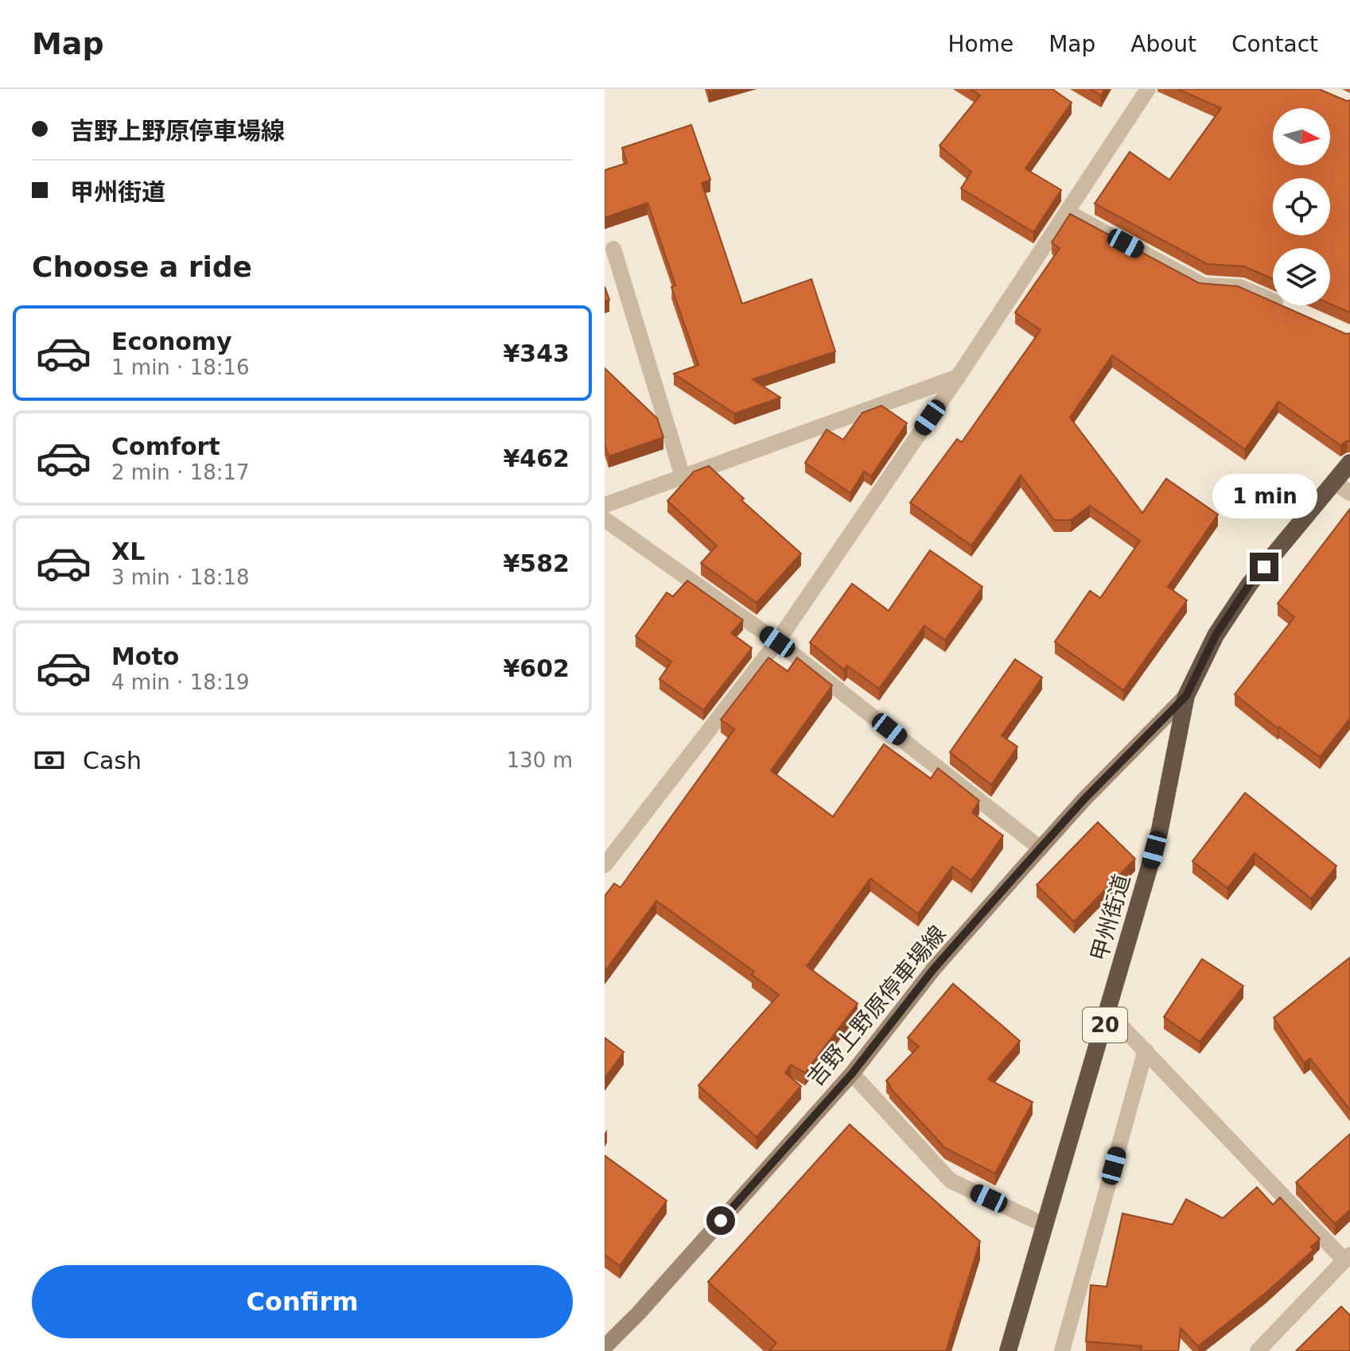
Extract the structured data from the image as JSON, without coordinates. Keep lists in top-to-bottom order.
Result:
{
  "streets": {
    "highway": ["甲州街道", "20"],
    "main road": ["吉野上野原停車場線"]
  },
  "crossings": [
    ["甲州街道", "吉野上野原停車場線"]
  ],
  "north": "right",
  "page": {
    "header": "Map",
    "nav": [
      "Home",
      "Map",
      "About",
      "Contact"
    ],
    "banner": ["吉野上野原停車場線", "甲州街道"],
    "heading": "Choose a ride",
    "list": [
      {
        "name": "Economy",
        "note": "1 min · 18:16",
        "value": "¥343"
      },
      {
        "name": "Comfort",
        "note": "2 min · 18:17",
        "value": "¥462"
      },
      {
        "name": "XL",
        "note": "3 min · 18:18",
        "value": "¥582"
      },
      {
        "name": "Moto",
        "note": "4 min · 18:19",
        "value": "¥602"
      }
    ],
    "bubble": "1 min",
    "pay": ["Cash", "130 m"],
    "buttons": "Confirm"
  }
}
